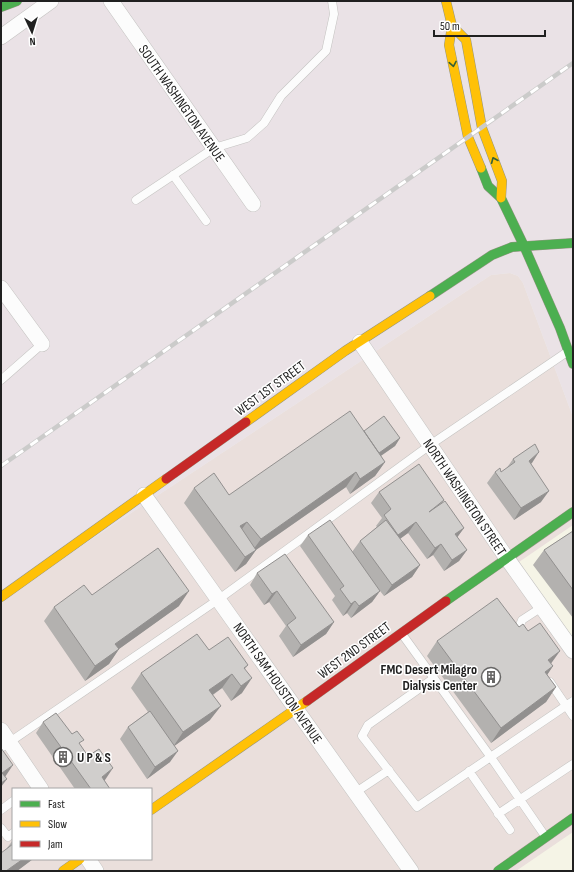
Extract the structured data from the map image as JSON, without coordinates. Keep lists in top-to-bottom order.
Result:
{
  "streets": {
    "main road": ["WEST 1ST STREET", "WEST 2ND STREET"],
    "street": ["SOUTH WASHINGTON AVENUE", "NORTH WASHINGTON STREET", "NORTH SAM HOUSTON AVENUE"]
  },
  "crossings": [
    ["WEST 1ST STREET", "NORTH WASHINGTON STREET"],
    ["WEST 1ST STREET", "NORTH SAM HOUSTON AVENUE"],
    ["NORTH WASHINGTON STREET", "WEST 2ND STREET"],
    ["WEST 2ND STREET", "NORTH SAM HOUSTON AVENUE"]
  ],
  "places": {
    "building": ["FMC Desert Milagro Dialysis Center", "U P & S"]
  },
  "legend": ["Fast", "Slow", "Jam"],
  "scale_bar": "50 m",
  "north": "bottom"
}
